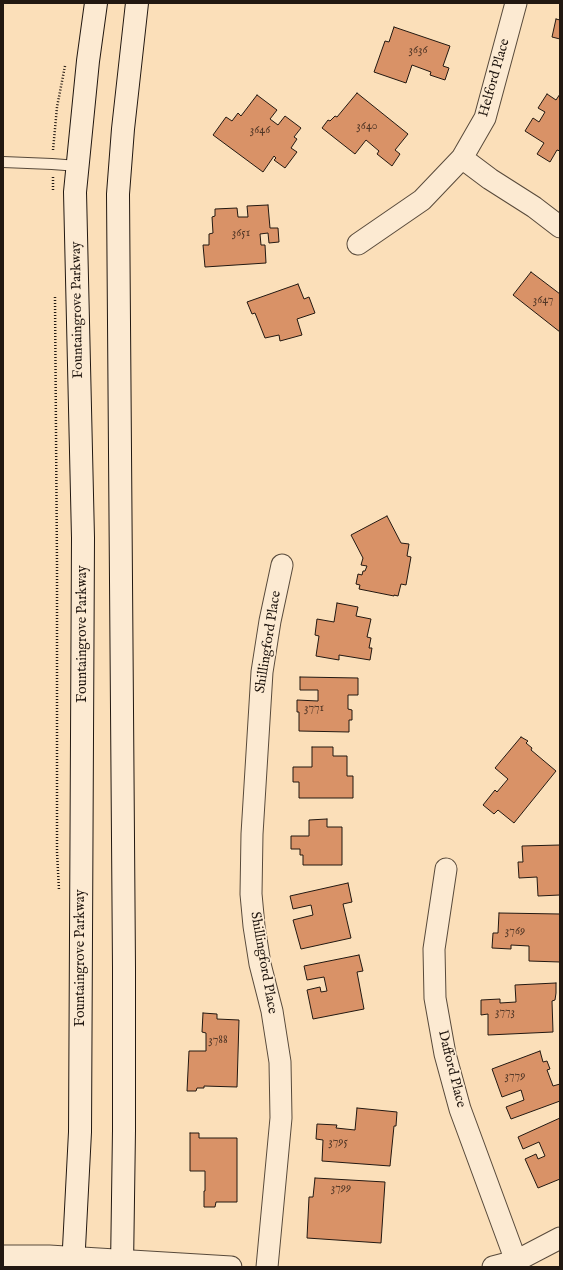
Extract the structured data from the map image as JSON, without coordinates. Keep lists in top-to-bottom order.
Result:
{
  "streets": {
    "main road": ["Fountaingrove Parkway"],
    "street": ["Helford Place", "Shillingford Place", "Dafford Place"]
  },
  "house_numbers": [
    "3636",
    "3640",
    "3646",
    "3651",
    "3647",
    "3771",
    "3769",
    "3773",
    "3788",
    "3779",
    "3795",
    "3799"
  ]
}
